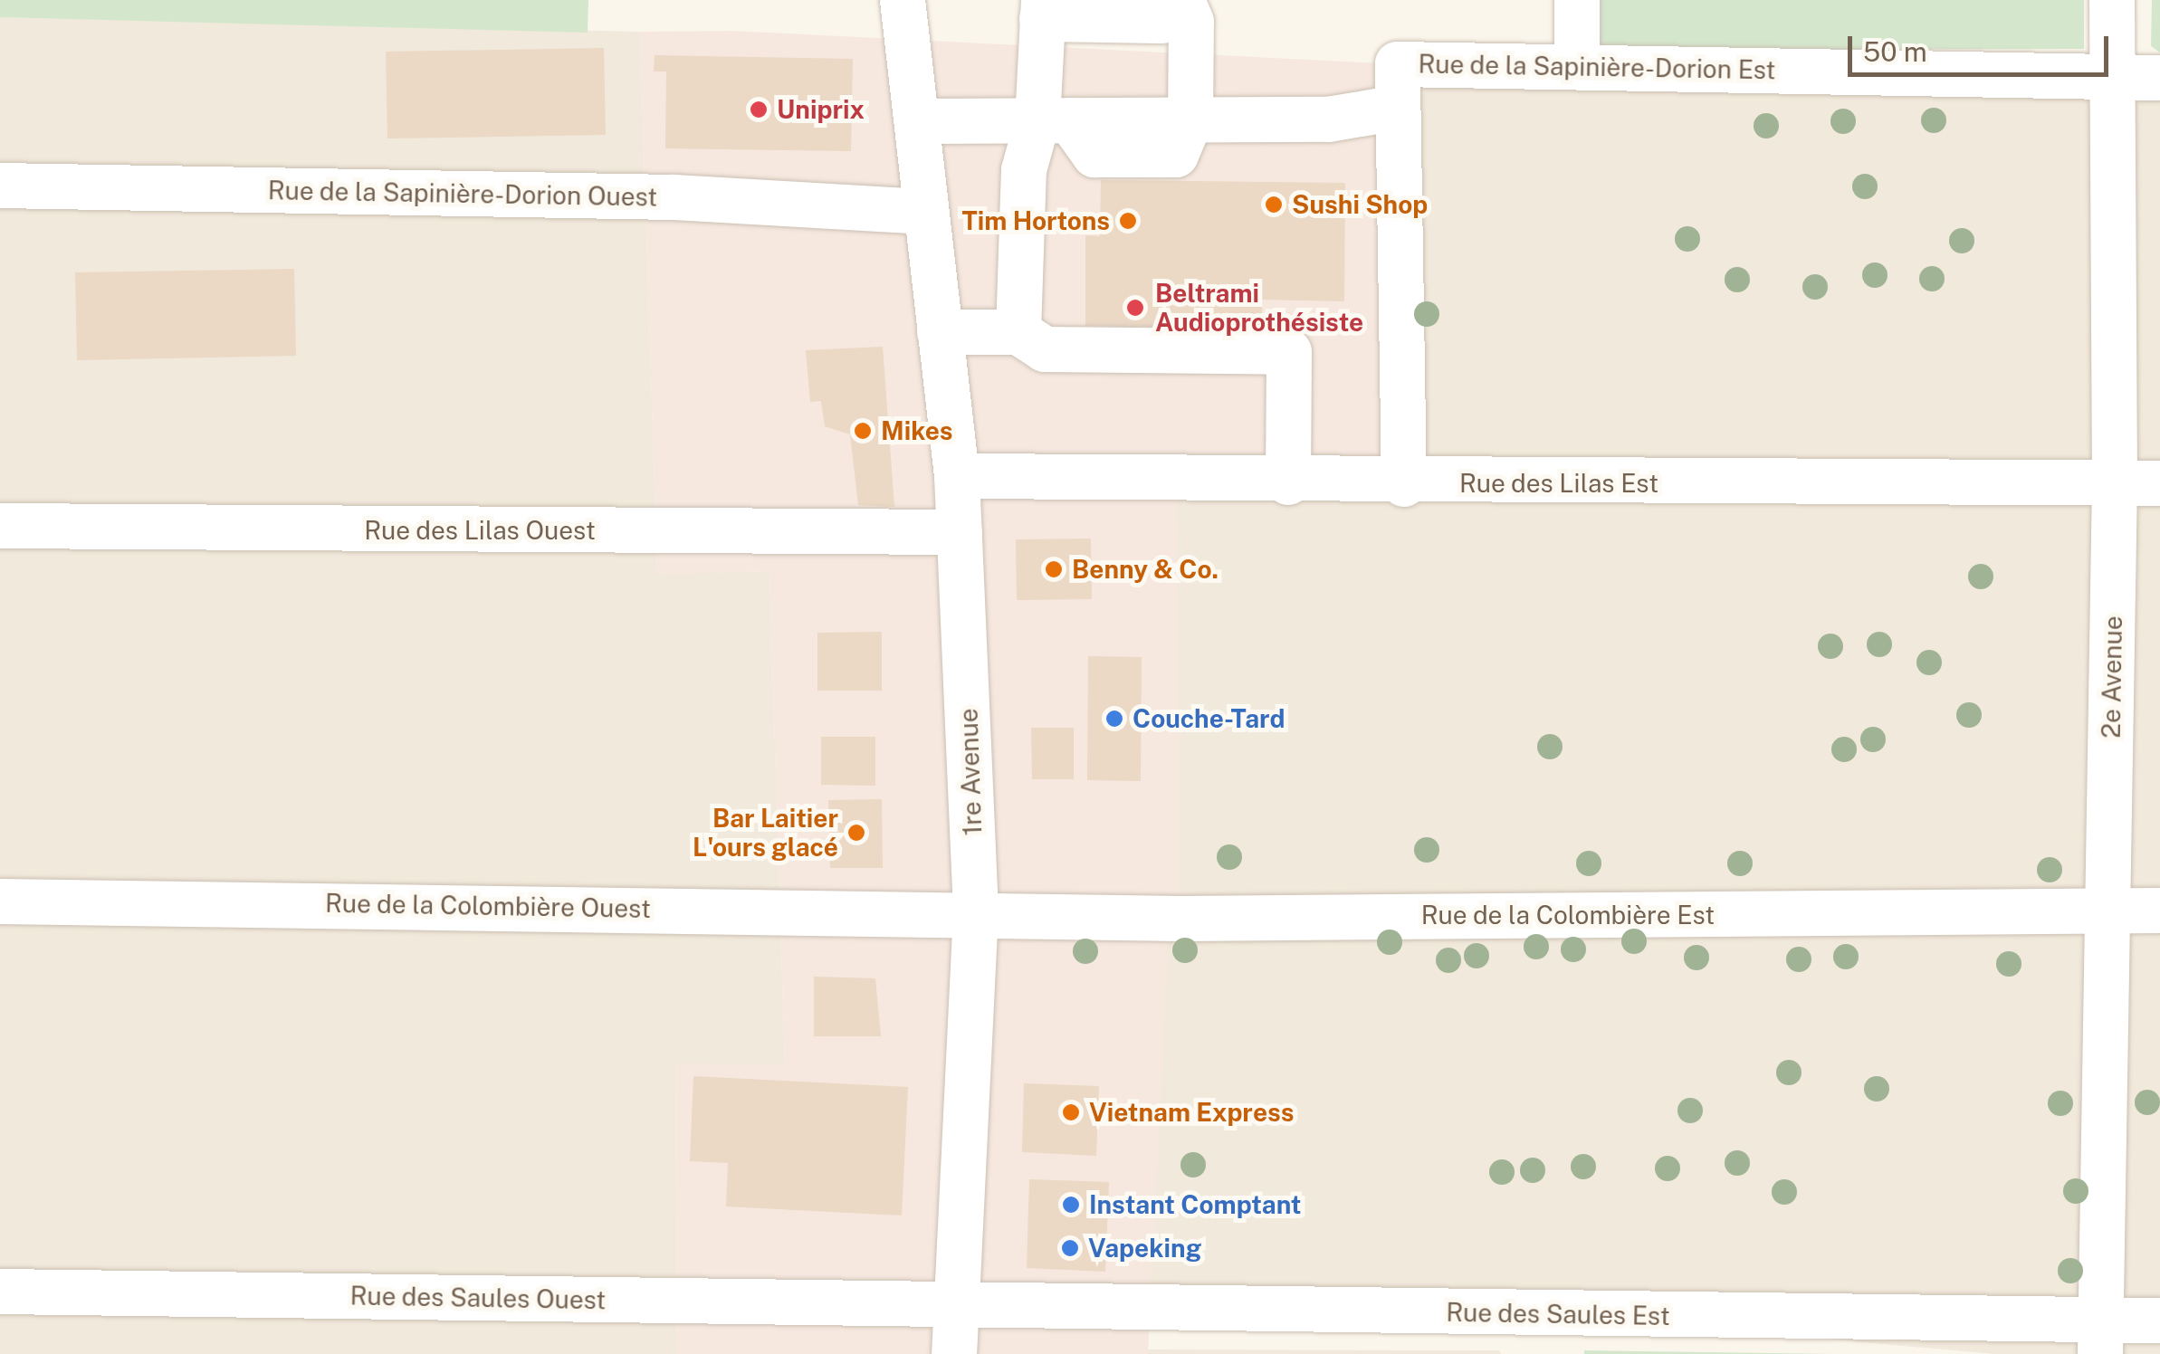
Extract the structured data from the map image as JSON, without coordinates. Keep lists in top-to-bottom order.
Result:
{
  "streets": {
    "street": [
      "Rue de la Sapinière-Dorion Est",
      "Rue de la Sapinière-Dorion Ouest",
      "Rue des Lilas Est",
      "Rue des Lilas Ouest",
      "2e Avenue",
      "1re Avenue",
      "Rue de la Colombière Ouest",
      "Rue de la Colombière Est",
      "Rue des Saules Ouest",
      "Rue des Saules Est"
    ]
  },
  "crossings": [
    ["Rue de la Sapinière-Dorion Est", "Rue des Lilas Est"],
    ["Rue de la Sapinière-Dorion Est", "2e Avenue"],
    ["Rue de la Sapinière-Dorion Ouest", "1re Avenue"],
    ["Rue des Lilas Est", "2e Avenue"],
    ["Rue des Lilas Est", "1re Avenue"],
    ["Rue des Lilas Ouest", "1re Avenue"],
    ["2e Avenue", "Rue de la Colombière Est"],
    ["2e Avenue", "Rue des Saules Est"],
    ["1re Avenue", "Rue de la Colombière Ouest"],
    ["1re Avenue", "Rue de la Colombière Est"],
    ["1re Avenue", "Rue des Saules Ouest"],
    ["1re Avenue", "Rue des Saules Est"],
    ["Rue de la Colombière Ouest", "Rue de la Colombière Est"],
    ["Rue des Saules Ouest", "Rue des Saules Est"]
  ],
  "places": [
    "Uniprix",
    "Sushi Shop",
    "Tim Hortons",
    "Beltrami Audioprothésiste",
    "Mikes",
    "Benny & Co.",
    "Couche-Tard",
    "Bar Laitier L'ours glacé",
    "Vietnam Express",
    "Instant Comptant",
    "Vapeking"
  ],
  "scale_bar": "50 m"
}
